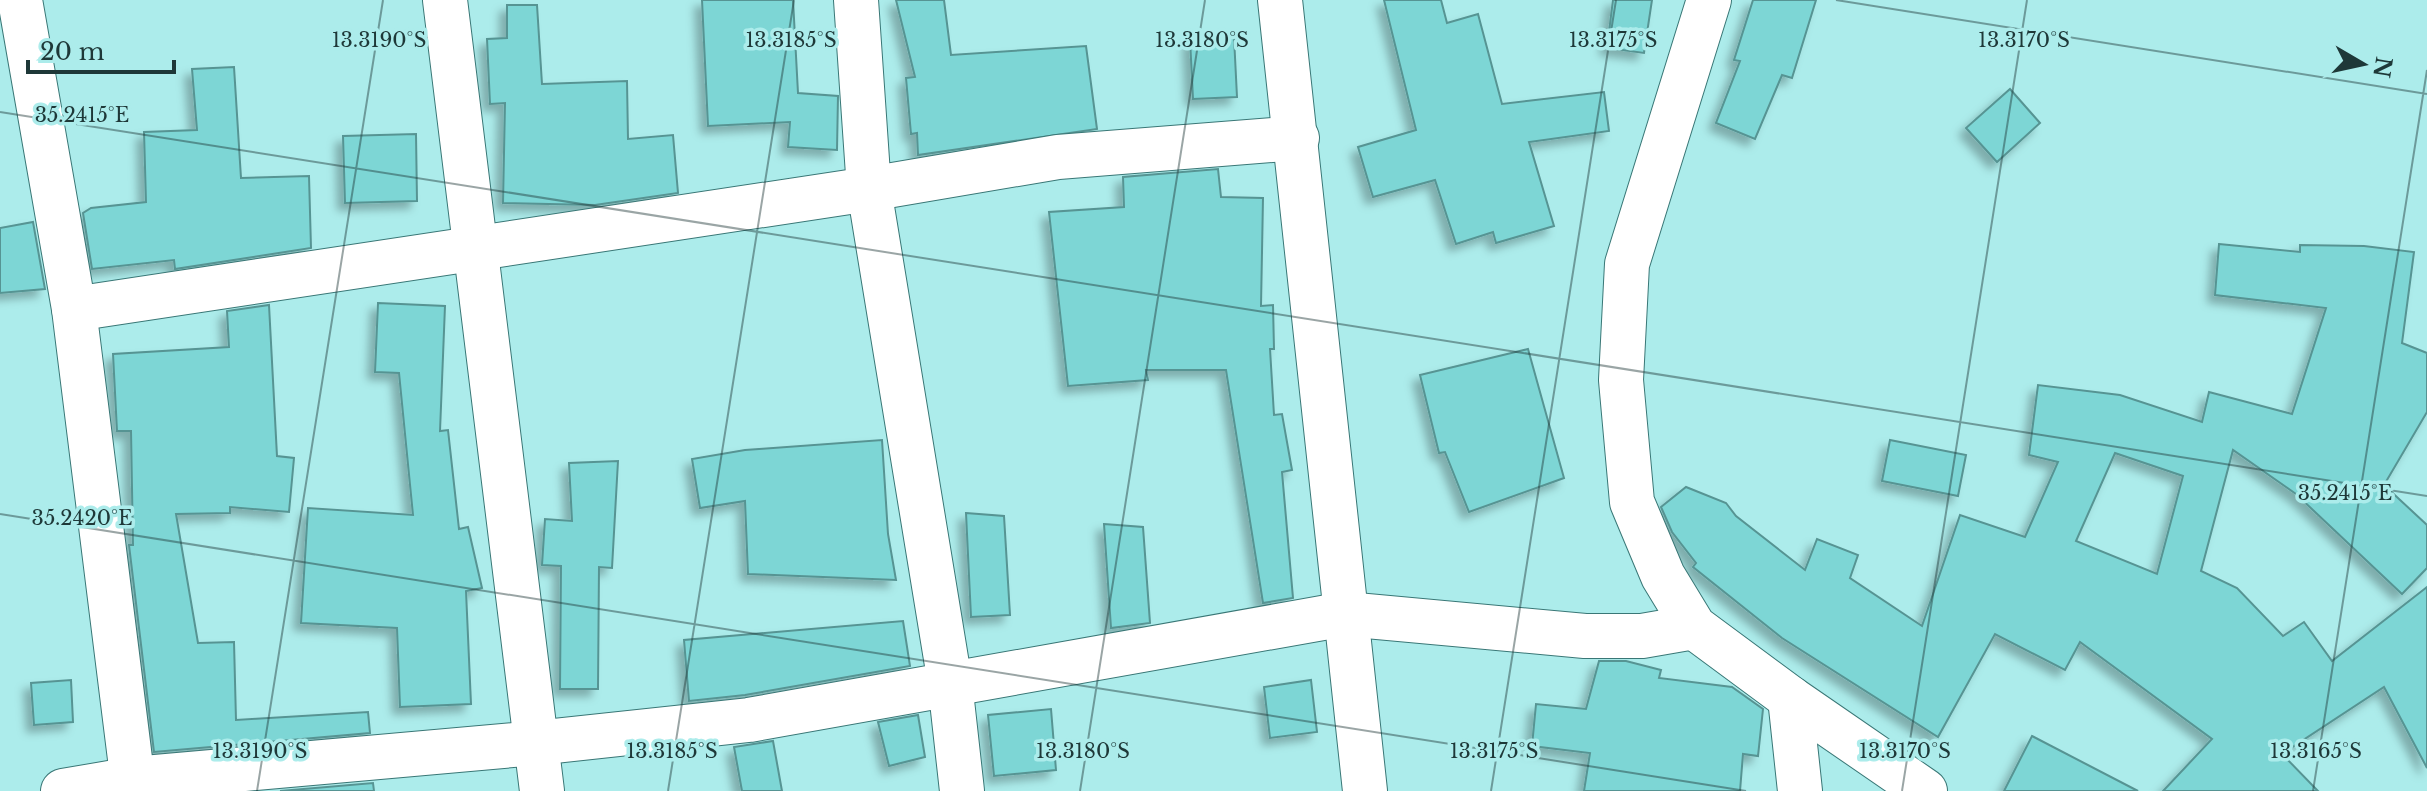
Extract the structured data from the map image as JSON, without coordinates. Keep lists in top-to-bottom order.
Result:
{
  "scale_bar": "20 m",
  "north": "right",
  "coordinates": [
    "13.3190°S",
    "13.3185°S",
    "13.3180°S",
    "13.3175°S",
    "13.3170°S",
    "35.2415°E",
    "35.2420°E",
    "13.3165°S"
  ]
}
